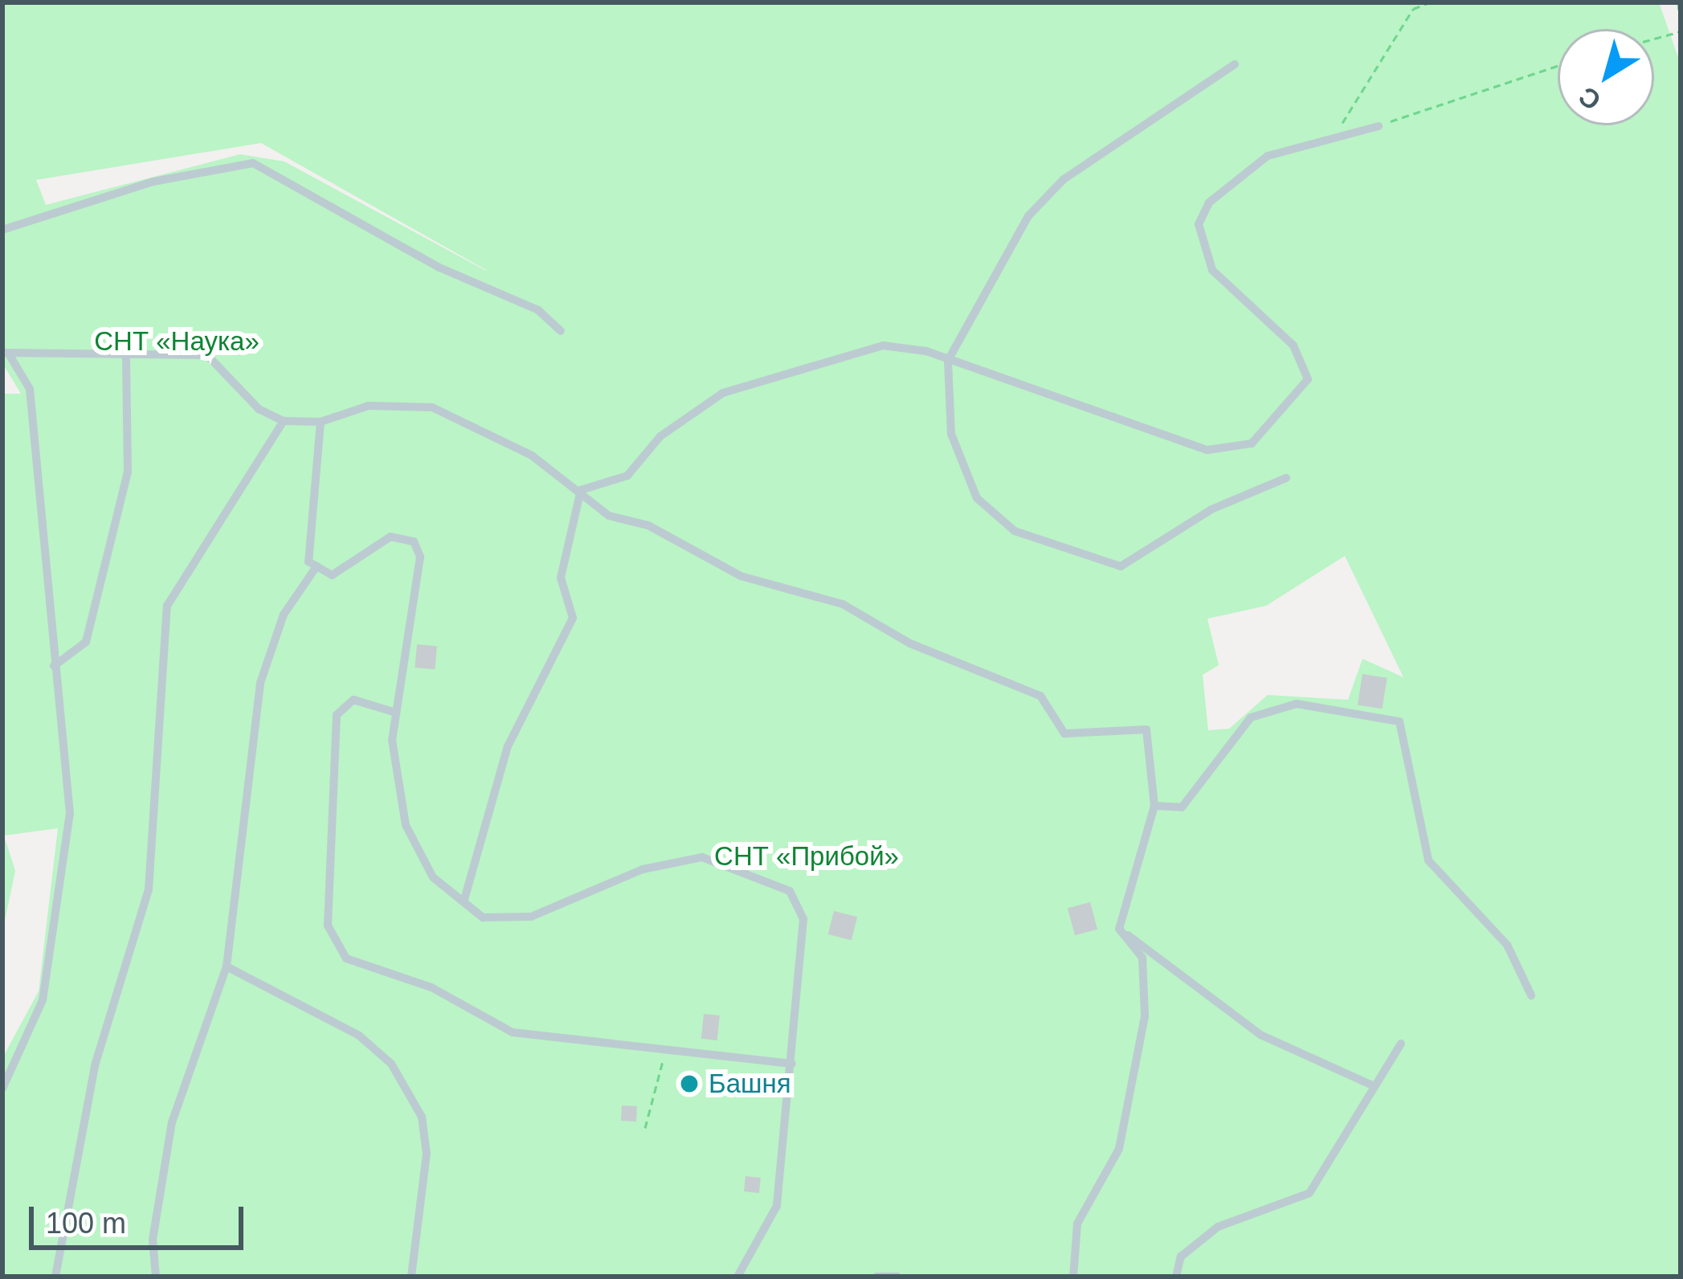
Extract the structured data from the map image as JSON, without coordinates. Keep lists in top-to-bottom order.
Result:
{
  "parks": ["СНТ «Наука»", "СНТ «Прибой»"],
  "places": ["Башня"],
  "scale_bar": "100 m",
  "north": "bottom left"
}
